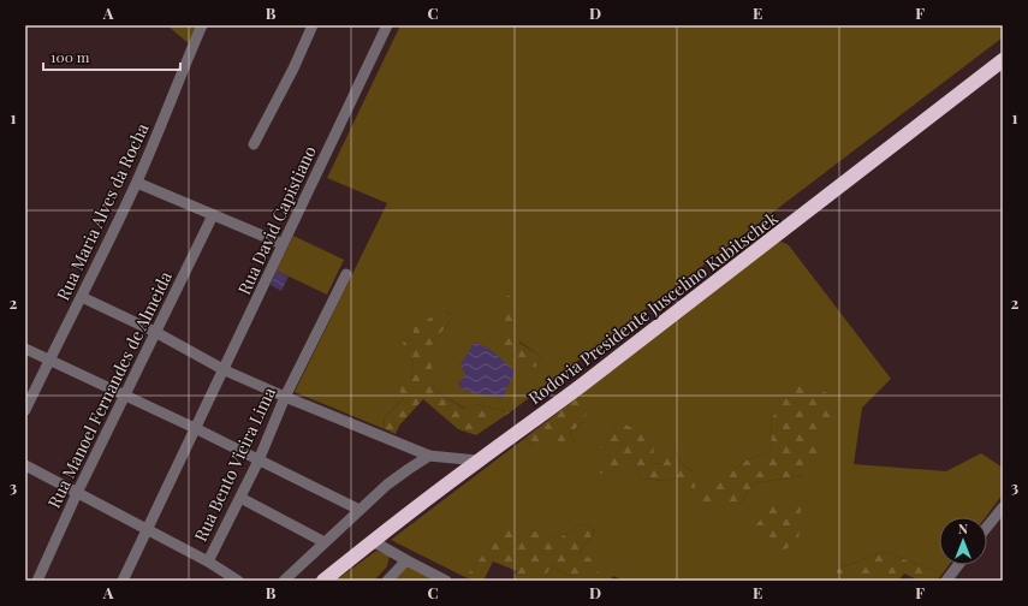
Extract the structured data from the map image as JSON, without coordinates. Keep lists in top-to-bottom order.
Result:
{
  "streets": {
    "highway": ["Rodovia Presidente Juscelino Kubitschek"],
    "street": [
      "Rua Maria Alves da Rocha",
      "Rua David Capistiano",
      "Rua Manoel Fernandes de Almeida",
      "Rua Bento Vieira Lima"
    ]
  },
  "crossings": [
    ["Rua David Capistiano", "Rua Bento Vieira Lima"],
    ["Rua Manoel Fernandes de Almeida", "Rua Bento Vieira Lima"]
  ],
  "scale_bar": "100 m",
  "north": "top",
  "grid": {
    "columns": [
      "A",
      "B",
      "C",
      "D",
      "E",
      "F"
    ],
    "rows": ["1", "2", "3"]
  }
}
